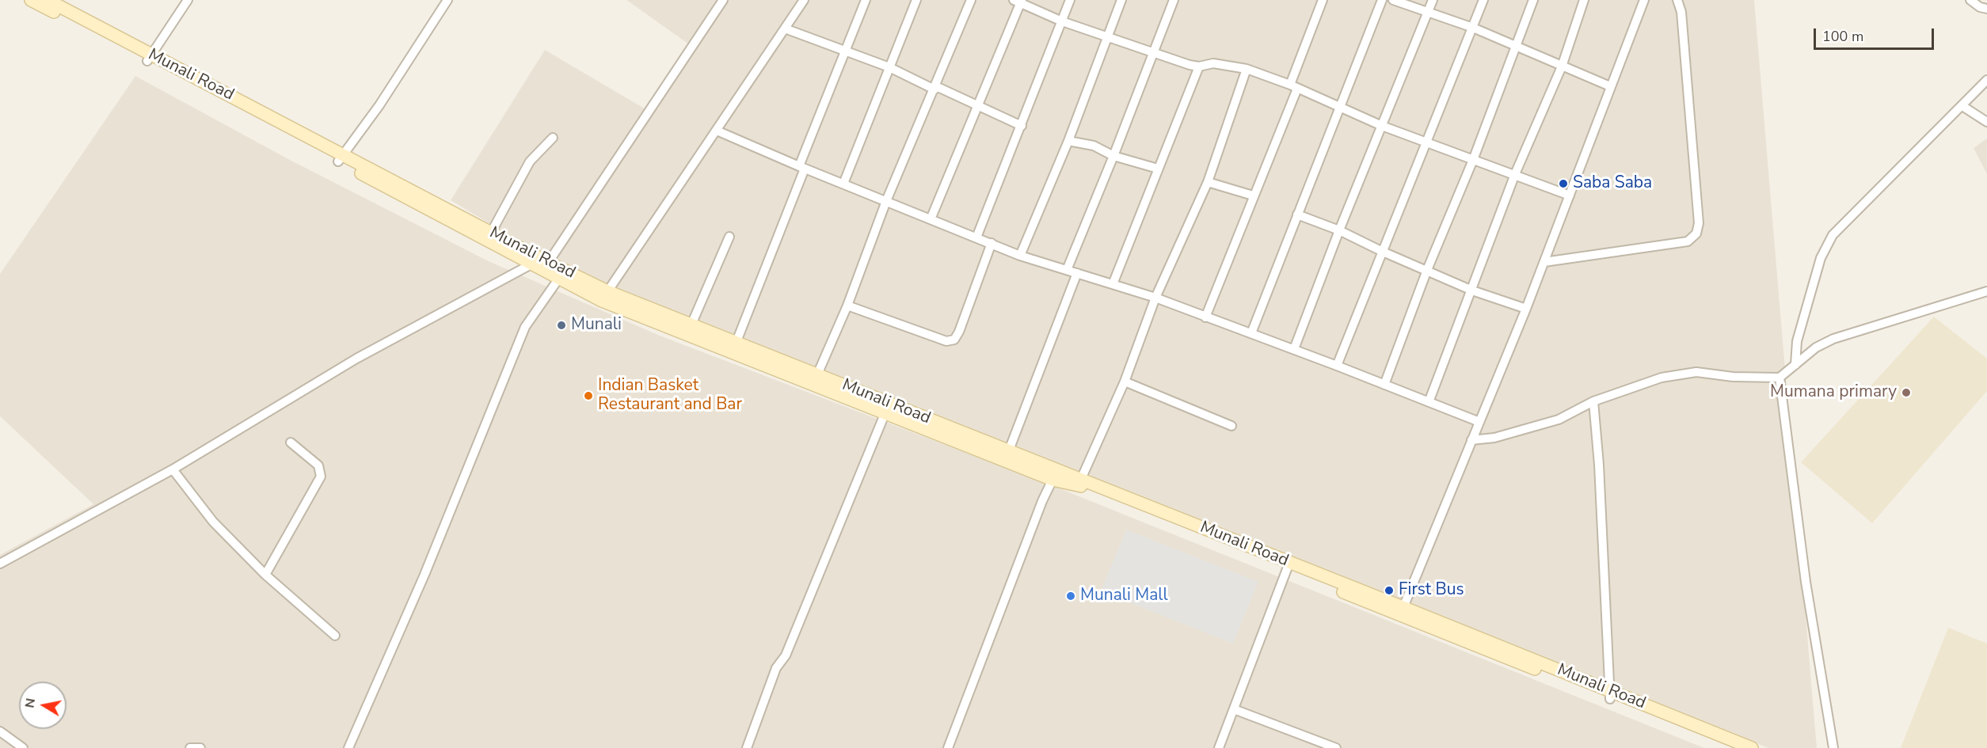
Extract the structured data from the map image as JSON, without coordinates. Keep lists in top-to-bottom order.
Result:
{
  "streets": {
    "main road": ["Munali Road"]
  },
  "places": [
    "Saba Saba",
    "Munali",
    "Mumana primary",
    "Indian Basket Restaurant and Bar",
    "First Bus",
    "Munali Mall"
  ],
  "scale_bar": "100 m",
  "north": "left"
}
